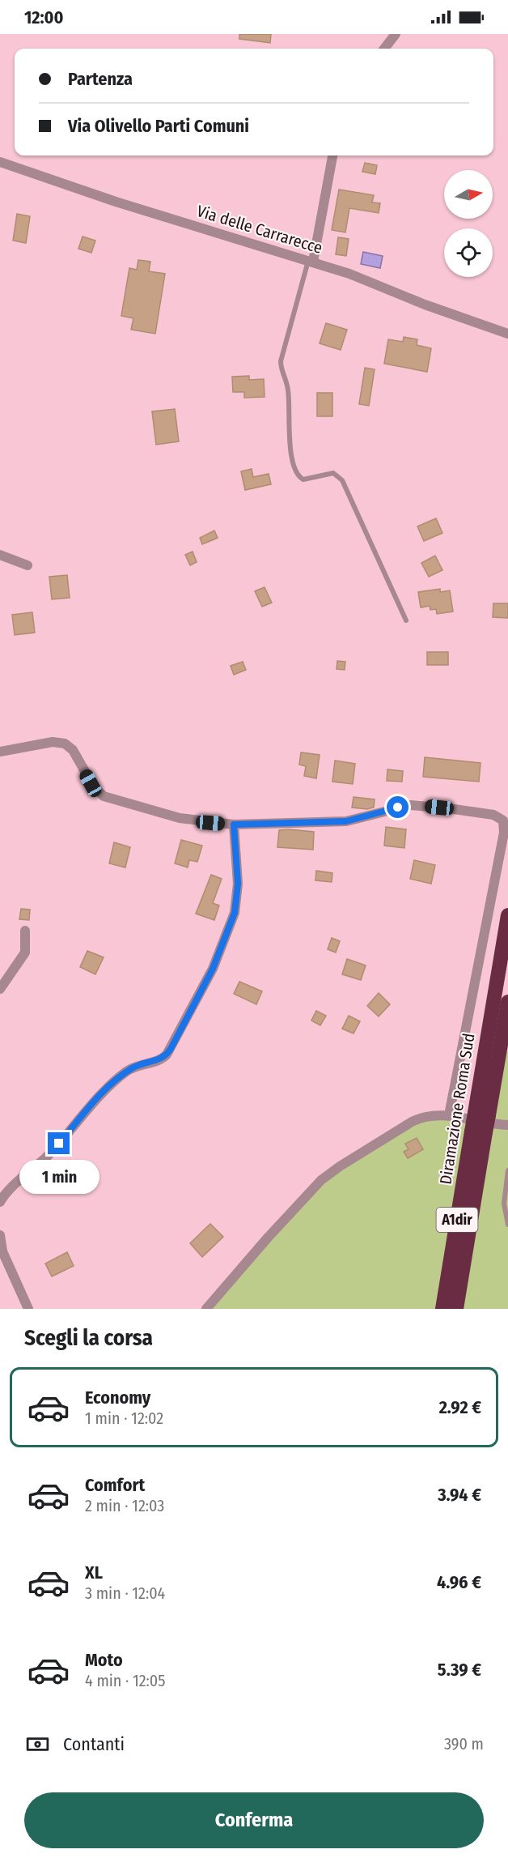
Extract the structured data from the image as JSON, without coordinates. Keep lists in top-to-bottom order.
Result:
{
  "streets": {
    "highway": ["Diramazione Roma Sud", "A1dir"],
    "street": ["Via delle Carrarecce"]
  },
  "north": "right",
  "page": {
    "status": "12:00",
    "banner": ["Partenza", "Via Olivello Parti Comuni"],
    "bubble": "1 min",
    "heading": "Scegli la corsa",
    "list": [
      {
        "name": "Economy",
        "note": "1 min · 12:02",
        "value": "2.92 €"
      },
      {
        "name": "Comfort",
        "note": "2 min · 12:03",
        "value": "3.94 €"
      },
      {
        "name": "XL",
        "note": "3 min · 12:04",
        "value": "4.96 €"
      },
      {
        "name": "Moto",
        "note": "4 min · 12:05",
        "value": "5.39 €"
      }
    ],
    "pay": ["Contanti", "390 m"],
    "buttons": "Conferma"
  }
}
